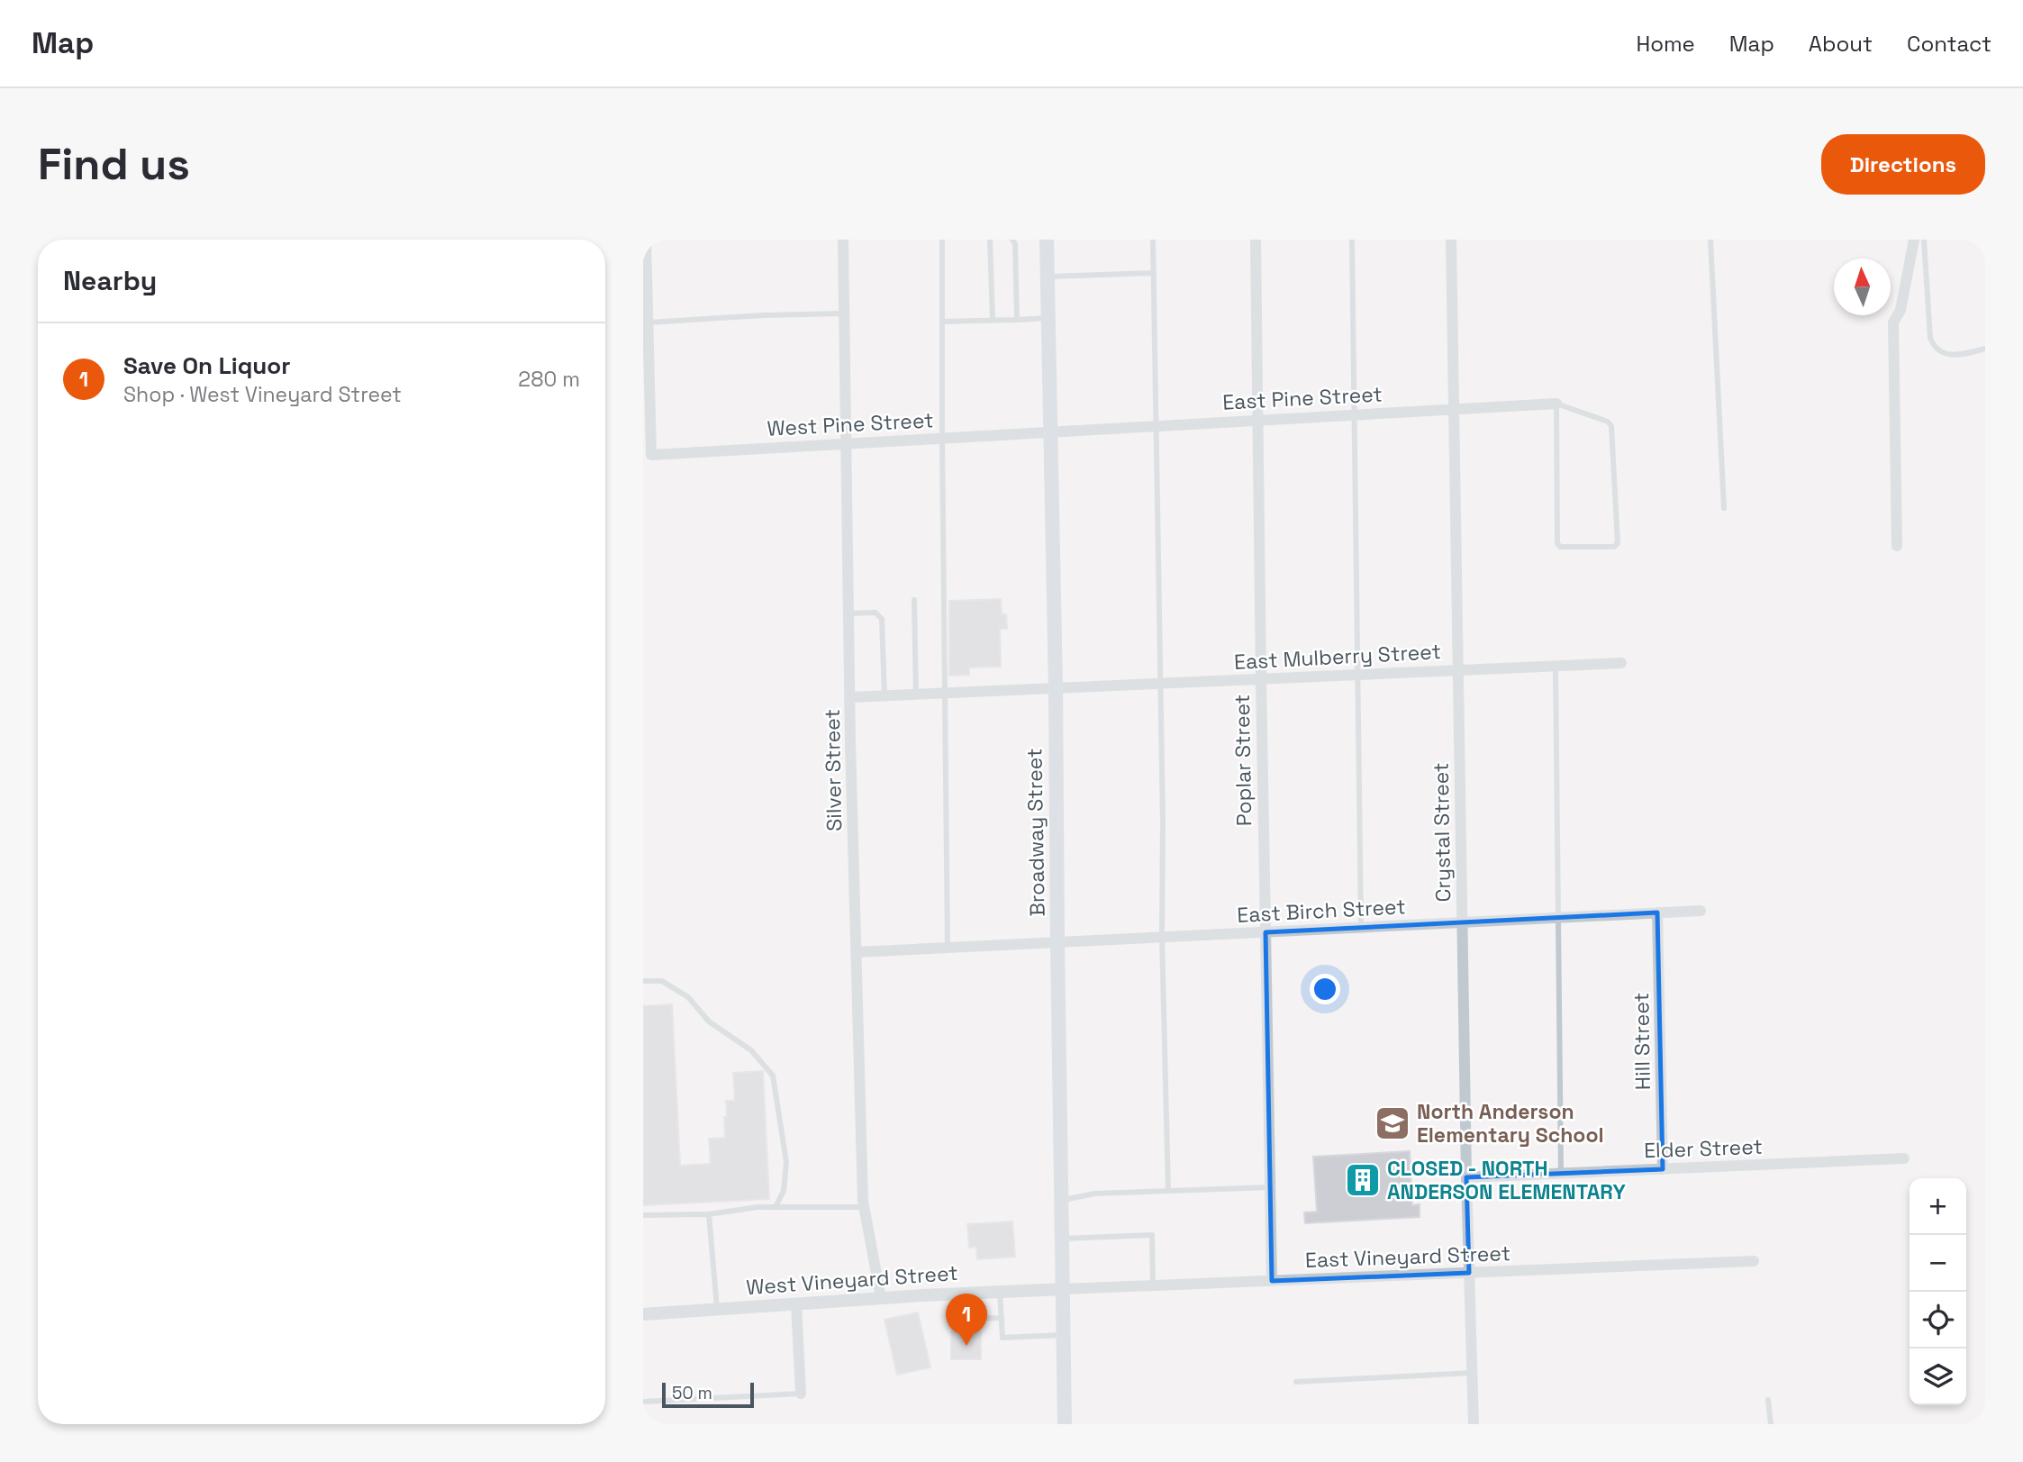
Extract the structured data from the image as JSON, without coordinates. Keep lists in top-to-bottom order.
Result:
{
  "streets": {
    "main road": ["Broadway Street"],
    "street": [
      "East Pine Street",
      "West Pine Street",
      "East Mulberry Street",
      "Poplar Street",
      "Silver Street",
      "Crystal Street",
      "East Birch Street",
      "Hill Street",
      "Elder Street",
      "East Vineyard Street",
      "West Vineyard Street"
    ]
  },
  "crossings": [
    ["East Pine Street", "West Pine Street"],
    ["East Pine Street", "Poplar Street"],
    ["East Pine Street", "Broadway Street"],
    ["East Pine Street", "Crystal Street"],
    ["West Pine Street", "Silver Street"],
    ["West Pine Street", "Broadway Street"],
    ["East Mulberry Street", "Poplar Street"],
    ["East Mulberry Street", "Silver Street"],
    ["East Mulberry Street", "Broadway Street"],
    ["East Mulberry Street", "Crystal Street"],
    ["Poplar Street", "East Birch Street"],
    ["Poplar Street", "East Vineyard Street"],
    ["Silver Street", "East Birch Street"],
    ["Silver Street", "West Vineyard Street"],
    ["Broadway Street", "East Birch Street"],
    ["Broadway Street", "East Vineyard Street"],
    ["Broadway Street", "West Vineyard Street"],
    ["Crystal Street", "East Birch Street"],
    ["Crystal Street", "Elder Street"],
    ["Crystal Street", "East Vineyard Street"],
    ["East Birch Street", "Hill Street"],
    ["Hill Street", "Elder Street"],
    ["East Vineyard Street", "West Vineyard Street"]
  ],
  "places": {
    "school or university": ["North Anderson Elementary School"],
    "building": ["CLOSED - NORTH ANDERSON ELEMENTARY"]
  },
  "scale_bar": "50 m",
  "north": "top",
  "page": {
    "header": "Map",
    "nav": [
      "Home",
      "Map",
      "About",
      "Contact"
    ],
    "buttons": "Directions",
    "title": "Find us",
    "heading": "Nearby",
    "list": [
      {
        "mark": "1",
        "name": "Save On Liquor",
        "note": "Shop · West Vineyard Street",
        "value": "280 m"
      }
    ],
    "map_buttons": ["+", "−"],
    "pins": "1",
    "scale": "50 m"
  }
}
